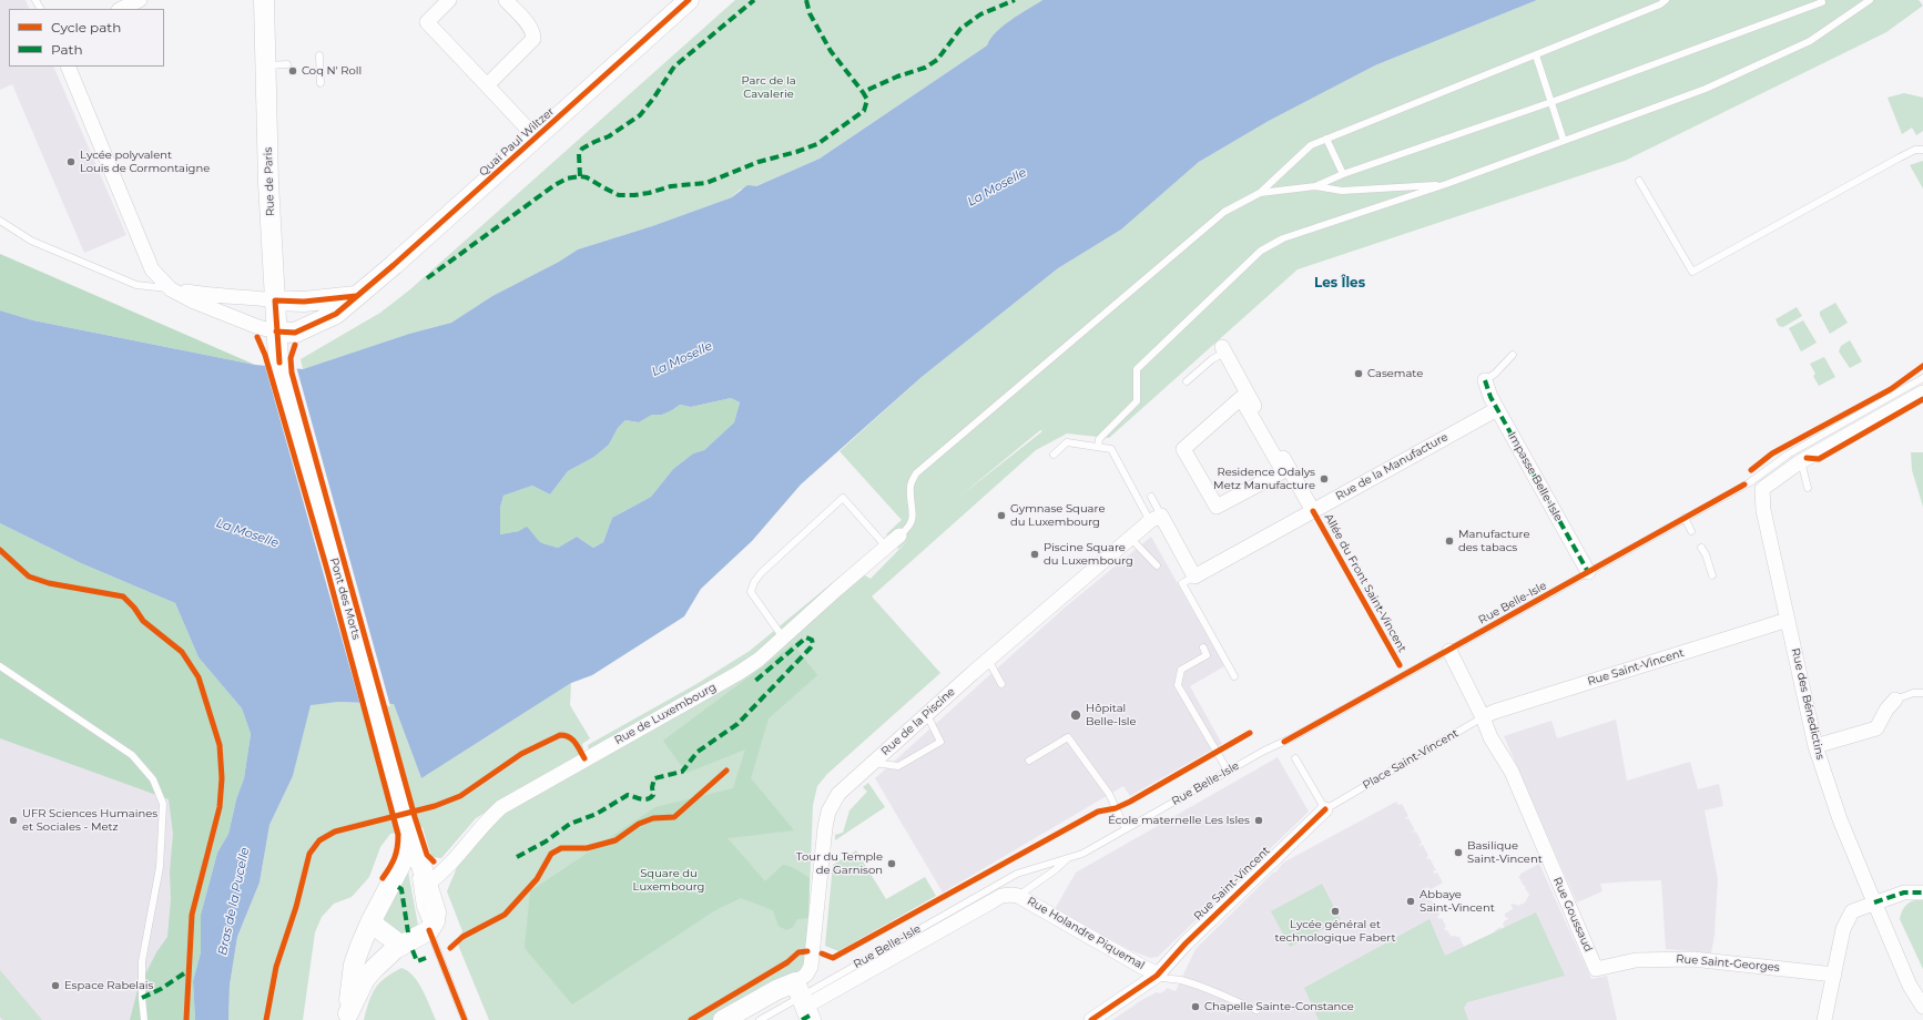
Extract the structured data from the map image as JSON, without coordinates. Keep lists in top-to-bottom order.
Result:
{
  "streets": {
    "main road": [
      "Quai Paul Wiltzer",
      "Rue de Paris",
      "Pont des Morts",
      "Rue Belle-Isle"
    ],
    "street": [
      "Rue de la Manufacture",
      "Impasse Belle-Isle",
      "Allée du Front Saint-Vincent",
      "Rue Saint-Vincent",
      "Rue des Bénedictins",
      "Rue de Luxembourg",
      "Rue de la Piscine",
      "Rue Goussaud",
      "Rue Holandre Piquemal",
      "Rue Saint-Georges"
    ],
    "lane": ["Place Saint-Vincent"]
  },
  "crossings": [
    ["Quai Paul Wiltzer", "Rue de Paris"],
    ["Rue de Paris", "Pont des Morts"],
    ["Rue de la Manufacture", "Impasse Belle-Isle"],
    ["Rue de la Manufacture", "Allée du Front Saint-Vincent"],
    ["Impasse Belle-Isle", "Rue Belle-Isle"],
    ["Pont des Morts", "Rue de Luxembourg"],
    ["Rue Belle-Isle", "Rue de la Piscine"],
    ["Rue Belle-Isle", "Rue Holandre Piquemal"],
    ["Rue Saint-Vincent", "Rue des Bénedictins"],
    ["Rue Saint-Vincent", "Place Saint-Vincent"],
    ["Rue Saint-Vincent", "Rue Goussaud"],
    ["Rue Saint-Vincent", "Rue Holandre Piquemal"],
    ["Place Saint-Vincent", "Rue Goussaud"],
    ["Rue Goussaud", "Rue Saint-Georges"]
  ],
  "districts": ["Les Îles"],
  "water": ["La Moselle", "Bras de la Pucelle"],
  "parks": ["Parc de la Cavalerie", "Square du Luxembourg"],
  "places": [
    "Coq N' Roll",
    "Lycée polyvalent Louis de Cormontaigne",
    "Casemate",
    "Residence Odalys Metz Manufacture",
    "Gymnase Square du Luxembourg",
    "Manufacture des tabacs",
    "Piscine Square du Luxembourg",
    "Hôpital Belle-Isle",
    "UFR Sciences Humaines et Sociales - Metz",
    "École maternelle Les Isles",
    "Basilique Saint-Vincent",
    "Tour du Temple de Garnison",
    "Abbaye Saint-Vincent",
    "Lycée général et technologique Fabert",
    "Espace Rabelais",
    "Chapelle Sainte-Constance"
  ],
  "legend": ["Cycle path", "Path"]
}
